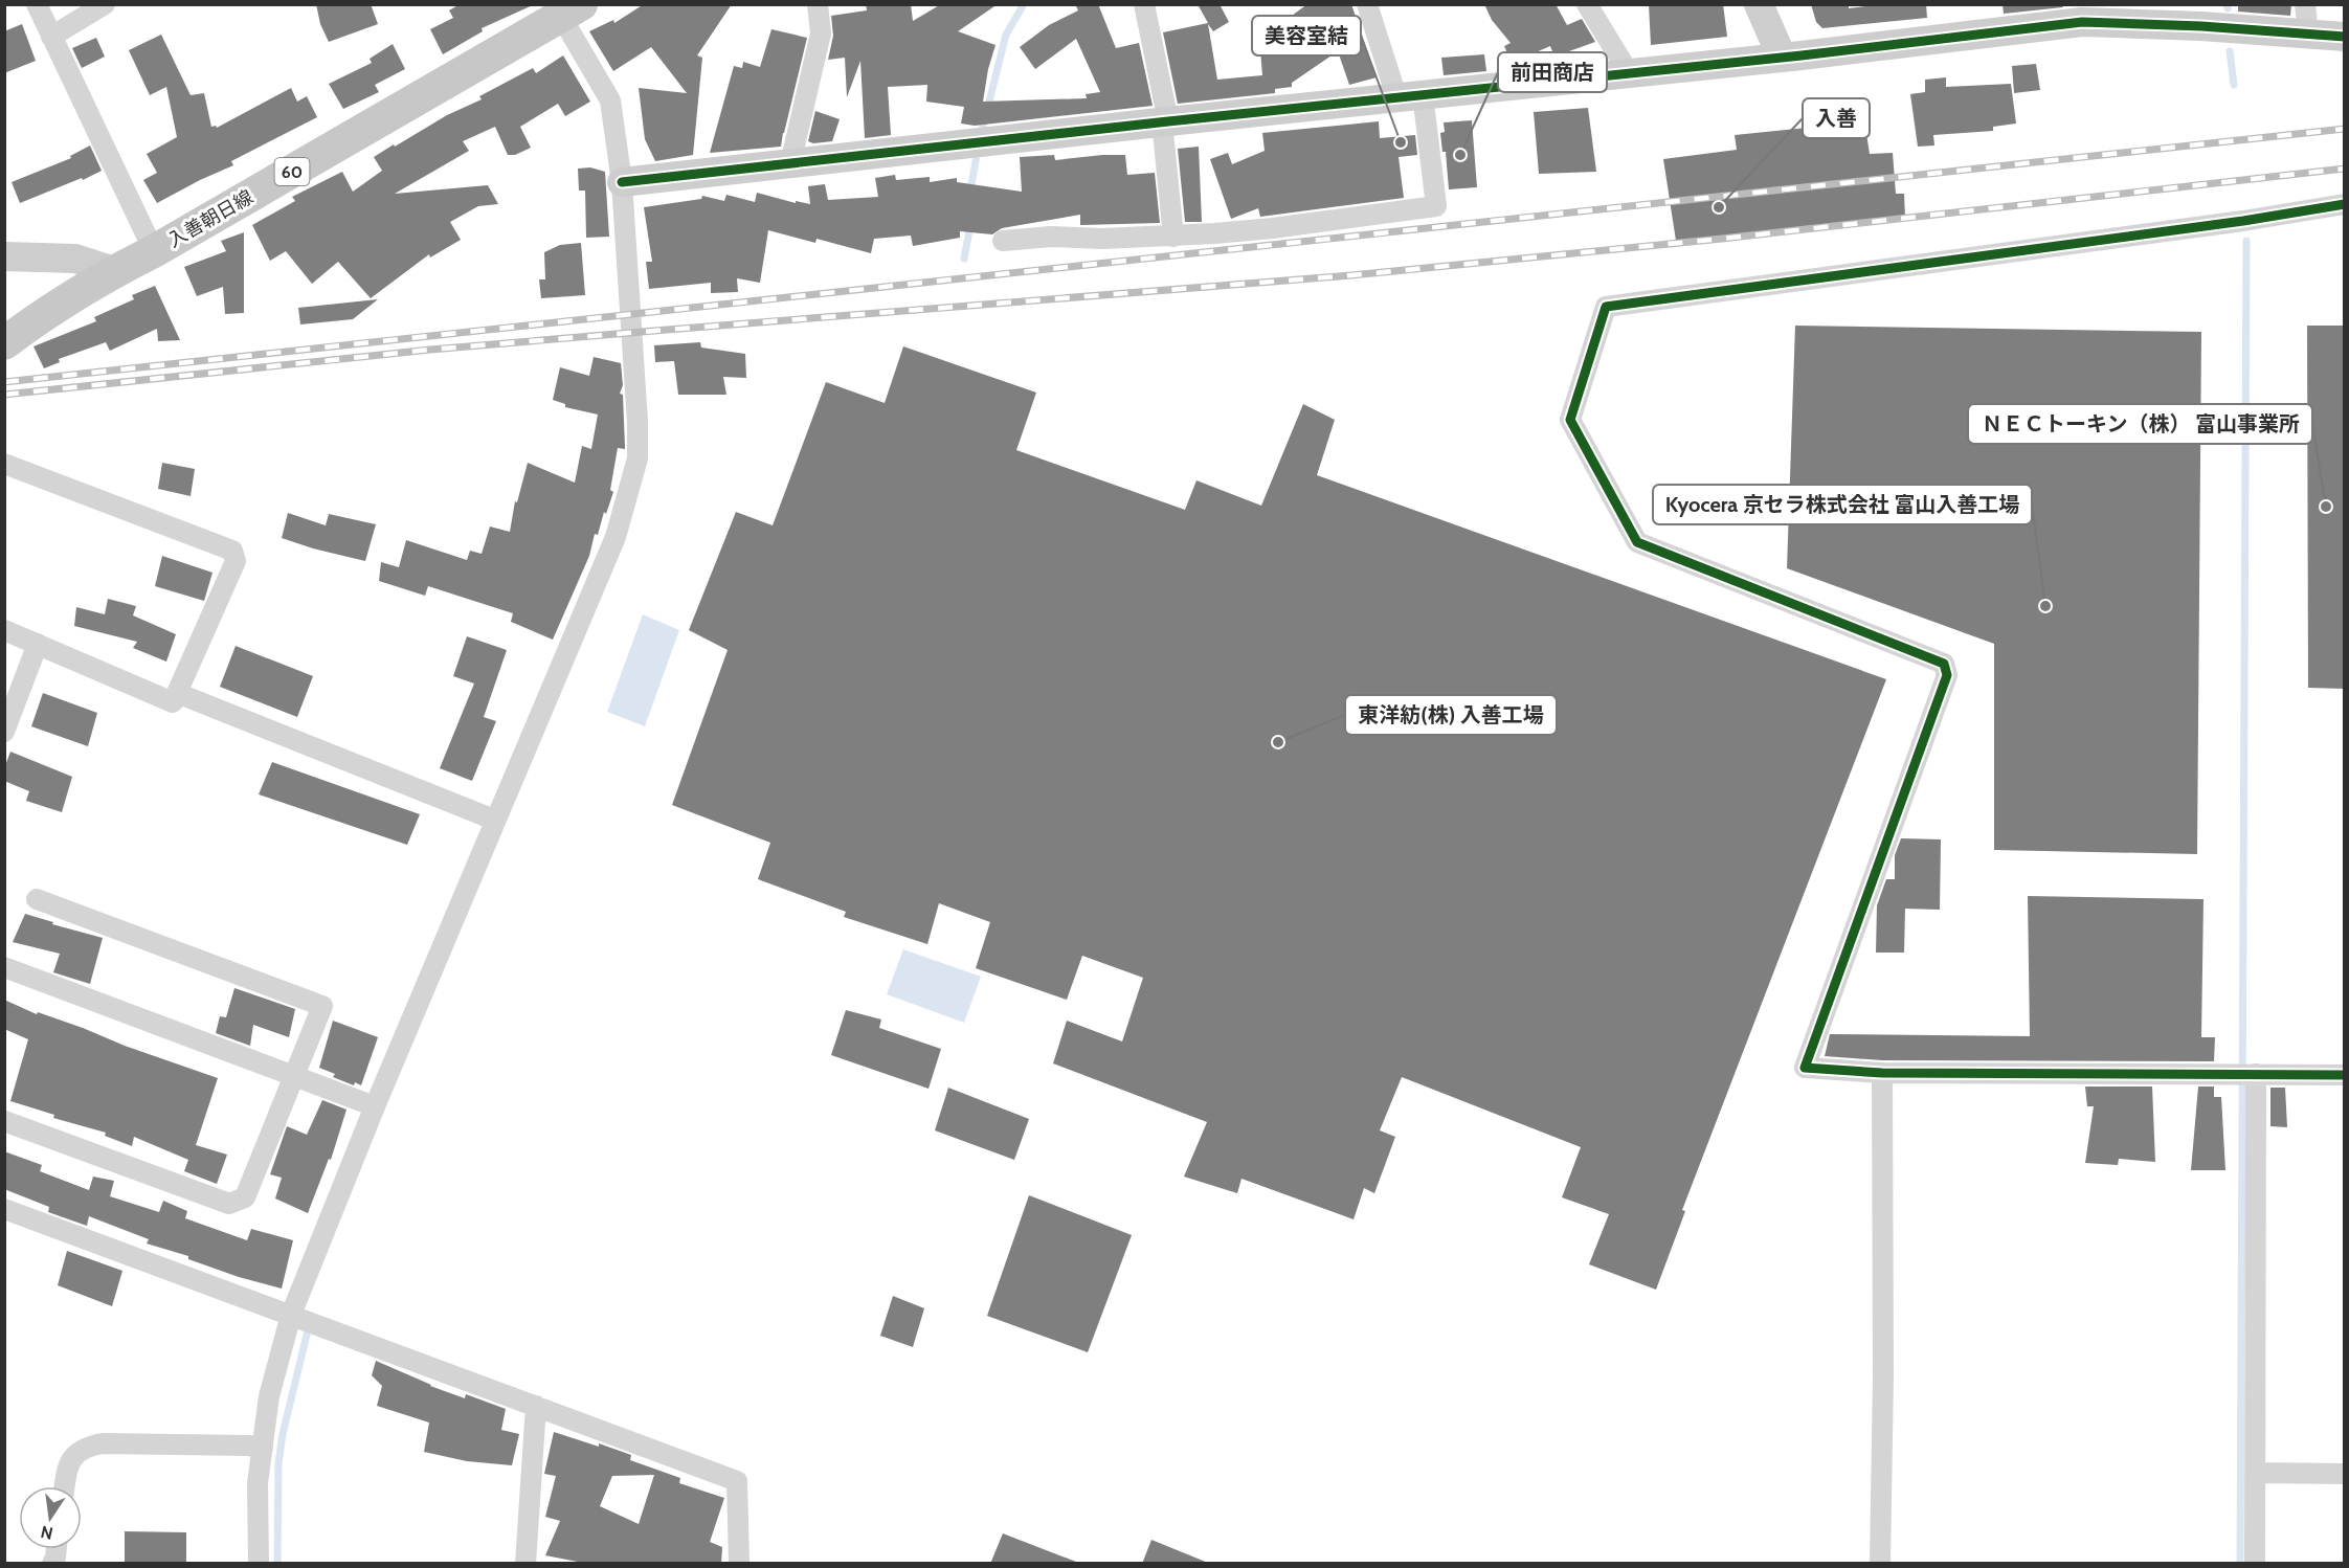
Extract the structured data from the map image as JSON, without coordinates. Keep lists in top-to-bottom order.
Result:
{
  "streets": {
    "main road": ["60", "入善朝日線"]
  },
  "places": [
    "美容室結",
    "前田商店",
    "入善",
    "ＮＥＣトーキン（株） 富山事業所",
    "Kyocera 京セラ株式会社 富山入善工場",
    "東洋紡(株) 入善工場"
  ],
  "north": "bottom"
}
